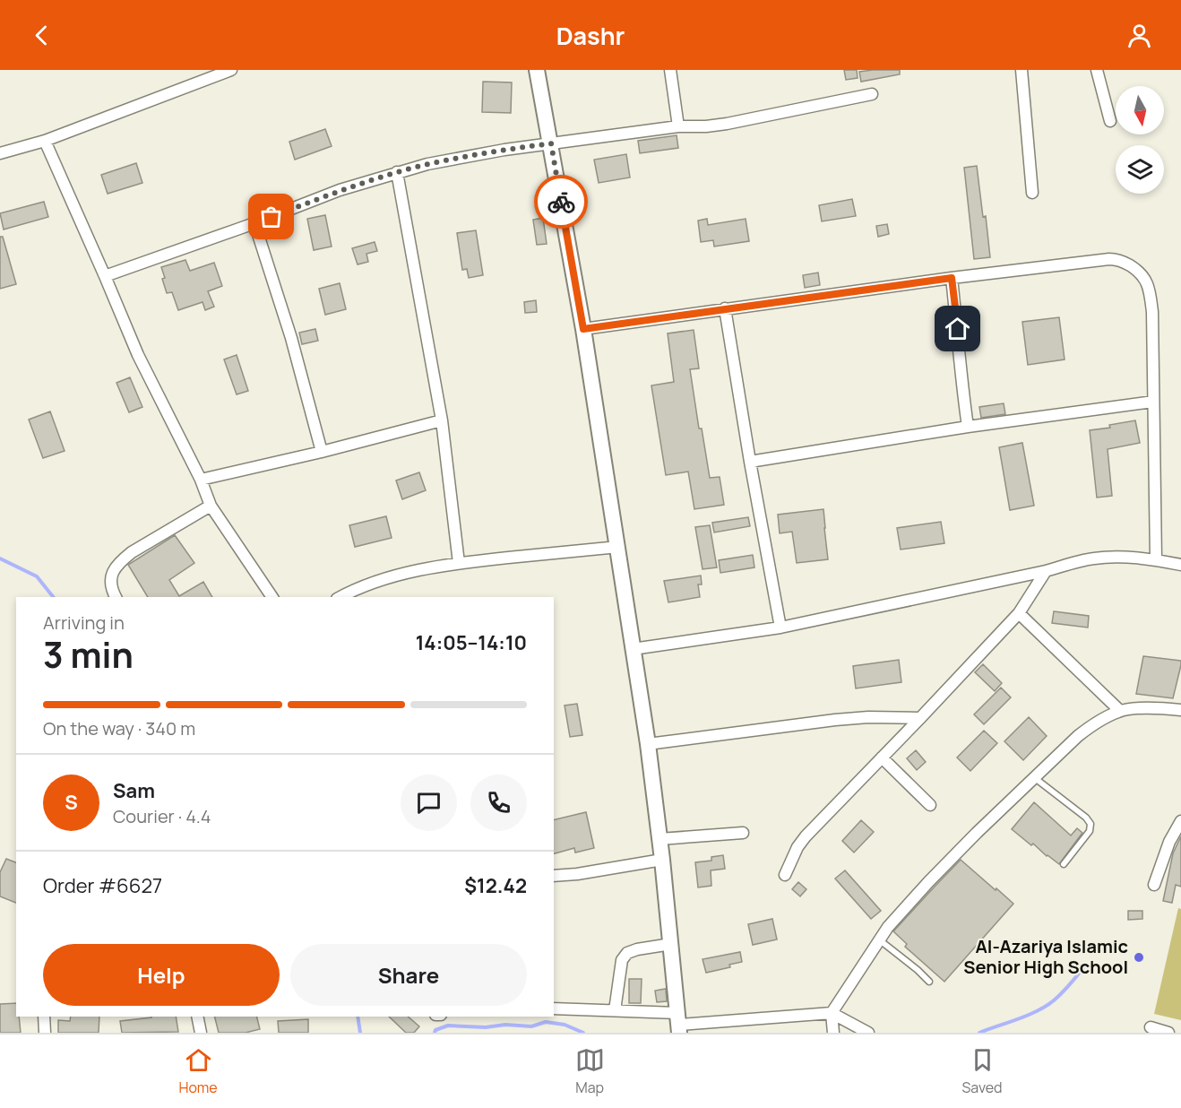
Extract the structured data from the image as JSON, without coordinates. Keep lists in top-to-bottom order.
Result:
{
  "places": ["Al-Azariya Islamic Senior High School"],
  "north": "bottom",
  "page": {
    "header": "Dashr",
    "heading": ["3 min", "Arriving in", "14:05–14:10"],
    "panel": [
      "Sam",
      "Courier · 4.4",
      "Order #6627",
      "$12.42"
    ],
    "bar": "On the way · 340 m",
    "round": "S",
    "buttons": ["Help", "Share"],
    "tabs": ["Home", "Map", "Saved"]
  }
}
